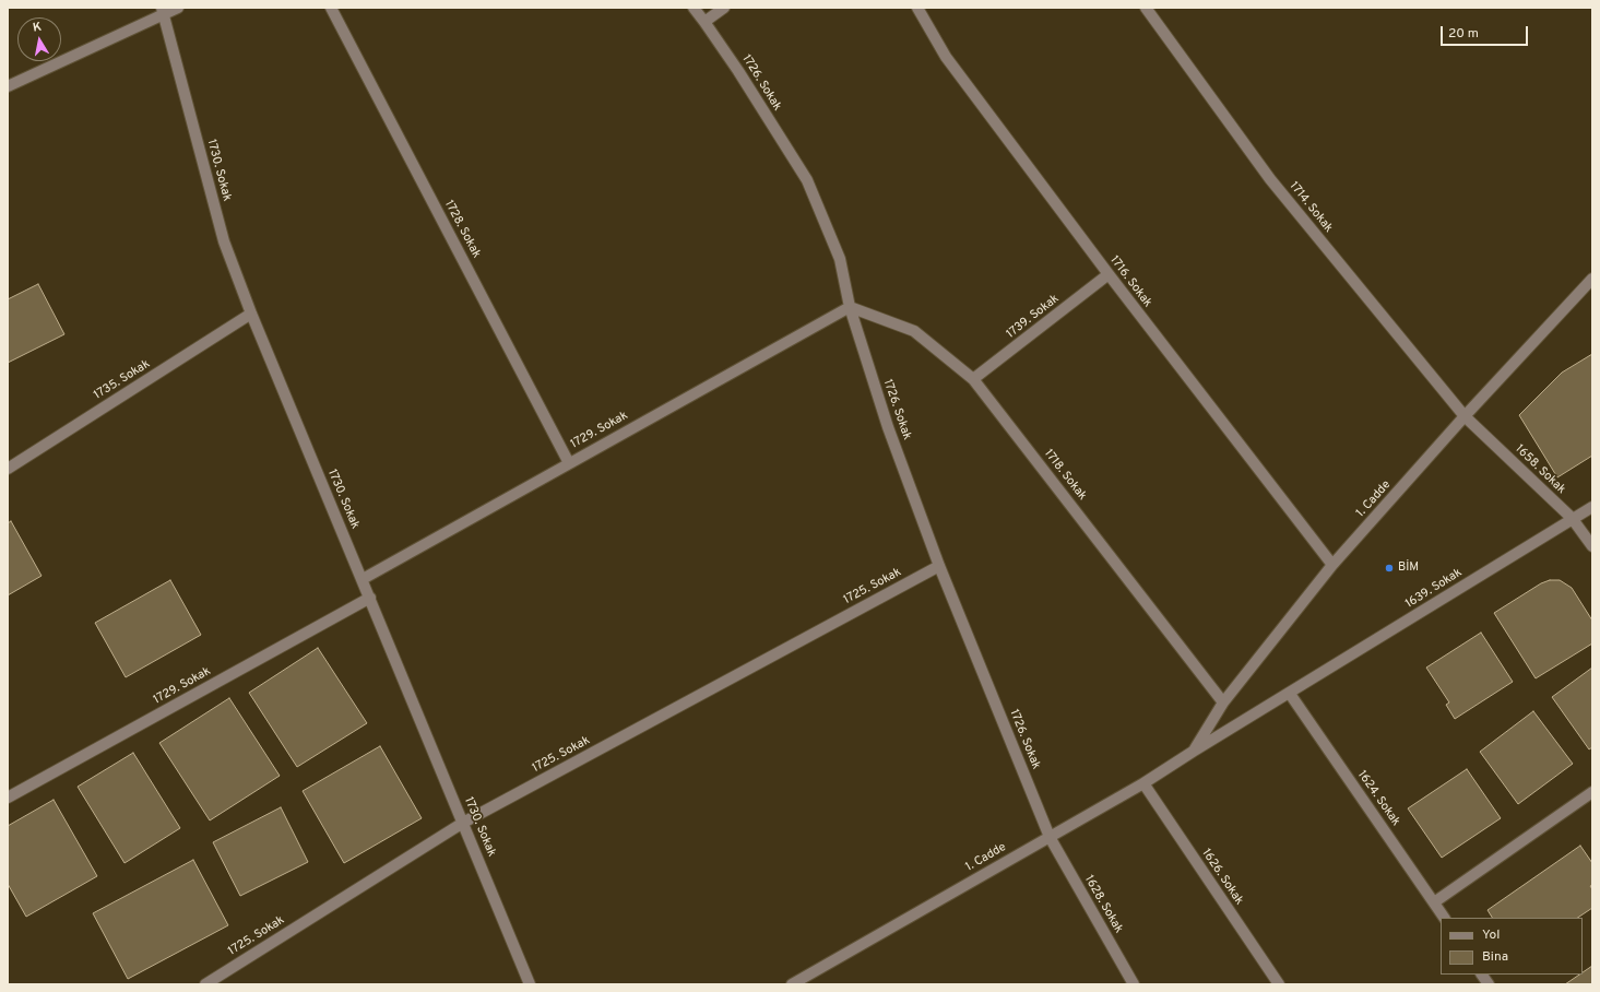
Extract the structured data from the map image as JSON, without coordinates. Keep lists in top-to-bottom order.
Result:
{
  "streets": {
    "street": [
      "1726. Sokak",
      "1730. Sokak",
      "1714. Sokak",
      "1728. Sokak",
      "1716. Sokak",
      "1739. Sokak",
      "1735. Sokak",
      "1729. Sokak",
      "1658. Sokak",
      "1718. Sokak",
      "1. Cadde",
      "1725. Sokak",
      "1639. Sokak",
      "1624. Sokak",
      "1626. Sokak",
      "1628. Sokak"
    ]
  },
  "crossings": [
    ["1726. Sokak", "1729. Sokak"],
    ["1726. Sokak", "1718. Sokak"],
    ["1726. Sokak", "1. Cadde"],
    ["1726. Sokak", "1725. Sokak"],
    ["1726. Sokak", "1628. Sokak"],
    ["1730. Sokak", "1735. Sokak"],
    ["1730. Sokak", "1729. Sokak"],
    ["1730. Sokak", "1725. Sokak"],
    ["1714. Sokak", "1658. Sokak"],
    ["1714. Sokak", "1. Cadde"],
    ["1728. Sokak", "1729. Sokak"],
    ["1716. Sokak", "1739. Sokak"],
    ["1716. Sokak", "1. Cadde"],
    ["1739. Sokak", "1718. Sokak"],
    ["1729. Sokak", "1718. Sokak"],
    ["1658. Sokak", "1. Cadde"],
    ["1658. Sokak", "1639. Sokak"],
    ["1718. Sokak", "1. Cadde"],
    ["1. Cadde", "1639. Sokak"],
    ["1. Cadde", "1624. Sokak"],
    ["1. Cadde", "1626. Sokak"],
    ["1. Cadde", "1628. Sokak"],
    ["1639. Sokak", "1624. Sokak"]
  ],
  "places": ["BİM"],
  "legend": ["Yol", "Bina"],
  "scale_bar": "20 m",
  "north": "top"
}
